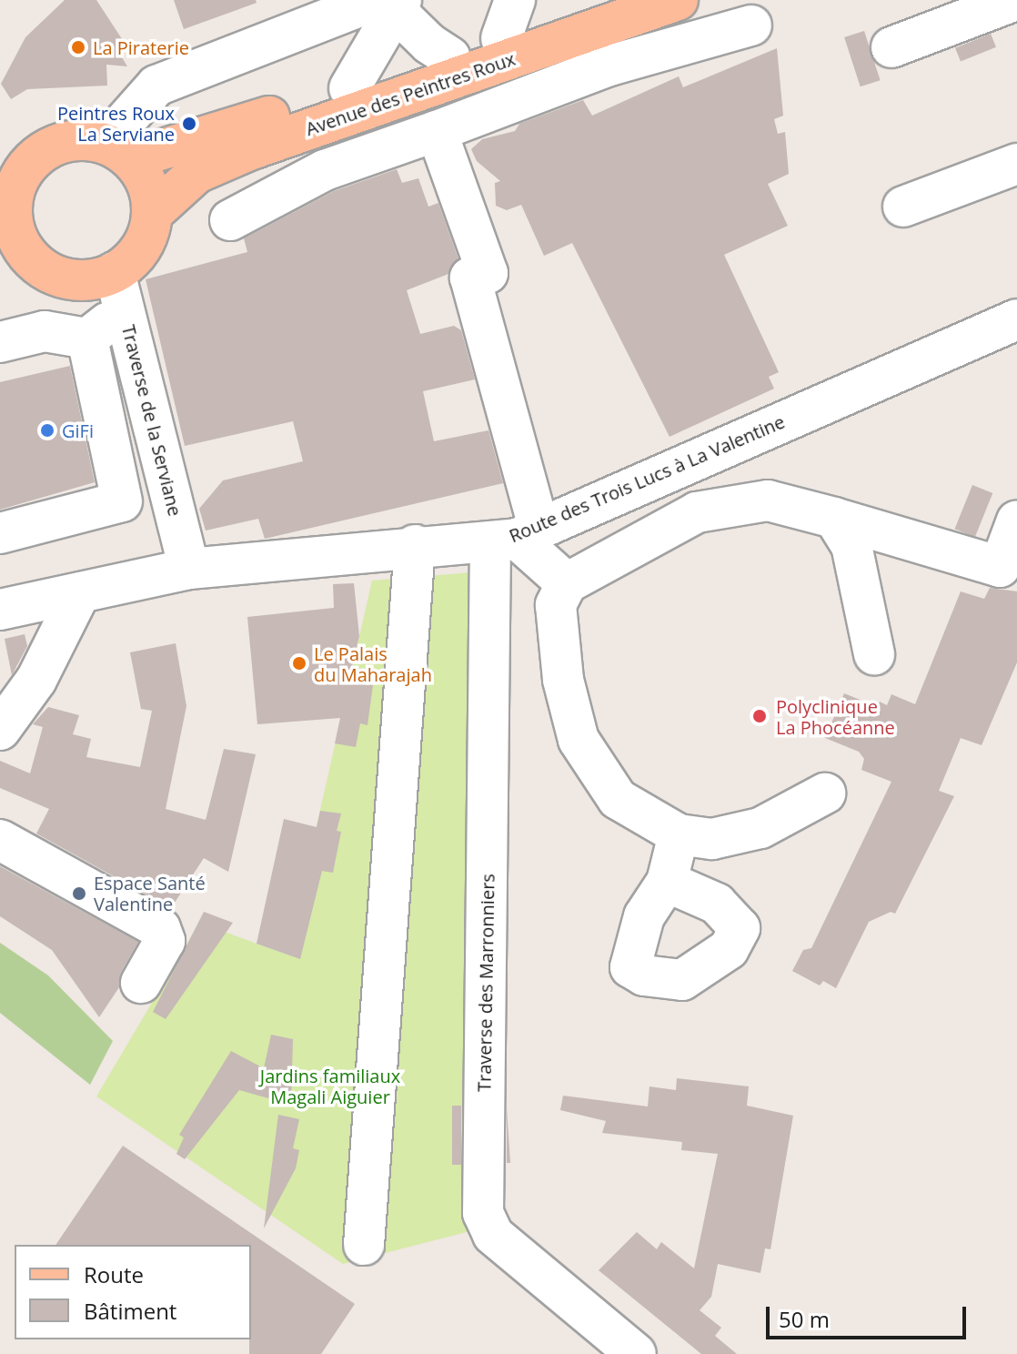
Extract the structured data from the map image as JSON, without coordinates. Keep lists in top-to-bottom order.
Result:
{
  "streets": {
    "main road": ["Avenue des Peintres Roux"],
    "street": ["Traverse de la Serviane", "Route des Trois Lucs à La Valentine", "Traverse des Marronniers"]
  },
  "crossings": [
    ["Avenue des Peintres Roux", "Traverse de la Serviane"],
    ["Traverse de la Serviane", "Route des Trois Lucs à La Valentine"],
    ["Route des Trois Lucs à La Valentine", "Traverse des Marronniers"]
  ],
  "parks": ["Jardins familiaux Magali Aiguier"],
  "places": [
    "La Piraterie",
    "Peintres Roux La Serviane",
    "GiFi",
    "Le Palais du Maharajah",
    "Polyclinique La Phocéanne",
    "Espace Santé Valentine"
  ],
  "legend": ["Route", "Bâtiment"],
  "scale_bar": "50 m"
}
